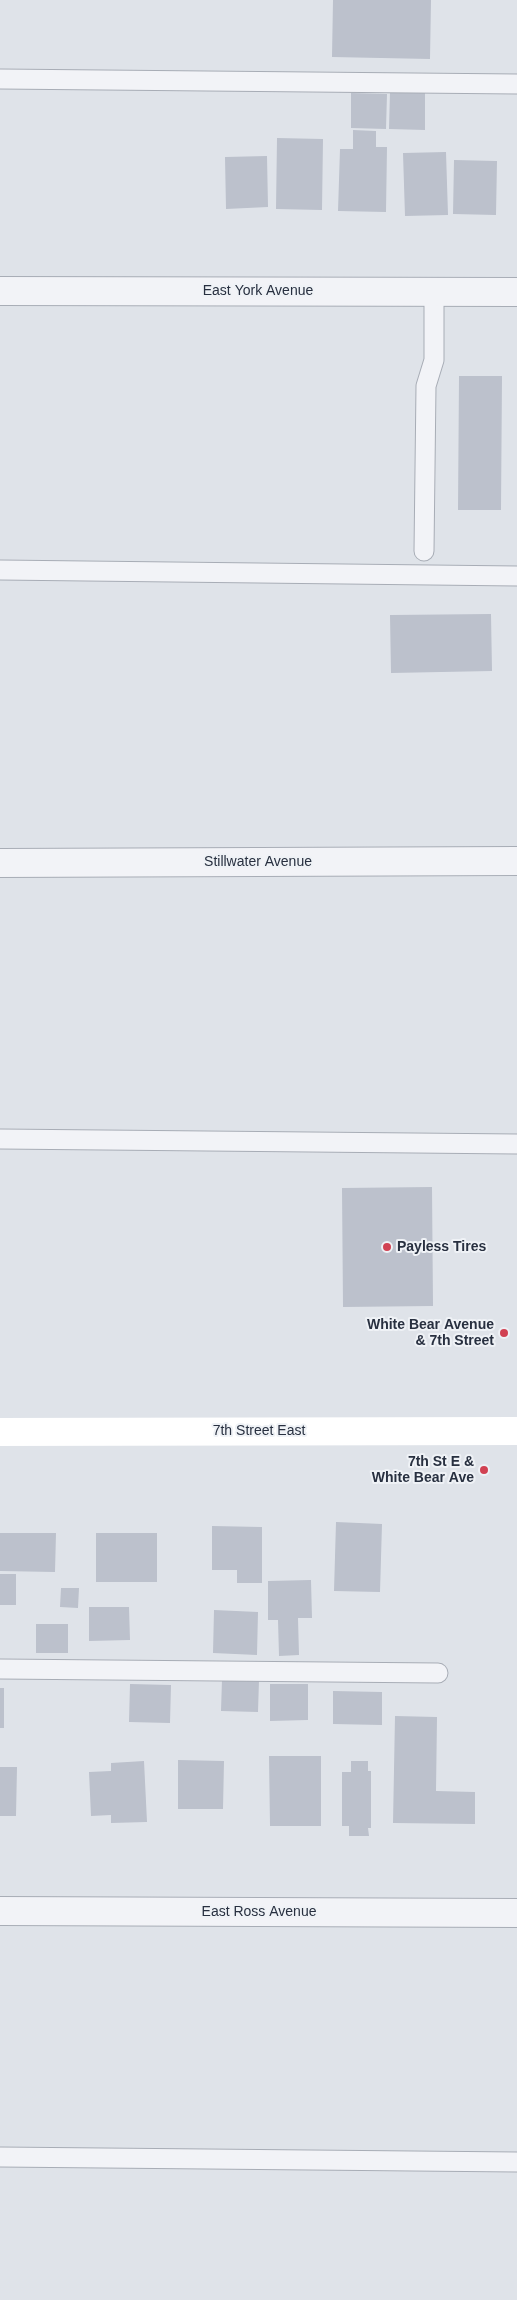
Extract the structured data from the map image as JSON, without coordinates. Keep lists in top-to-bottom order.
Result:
{
  "streets": {
    "street": [
      "East York Avenue",
      "Stillwater Avenue",
      "7th Street East",
      "East Ross Avenue"
    ]
  },
  "places": ["Payless Tires", "White Bear Avenue & 7th Street", "7th St E & White Bear Ave"]
}
